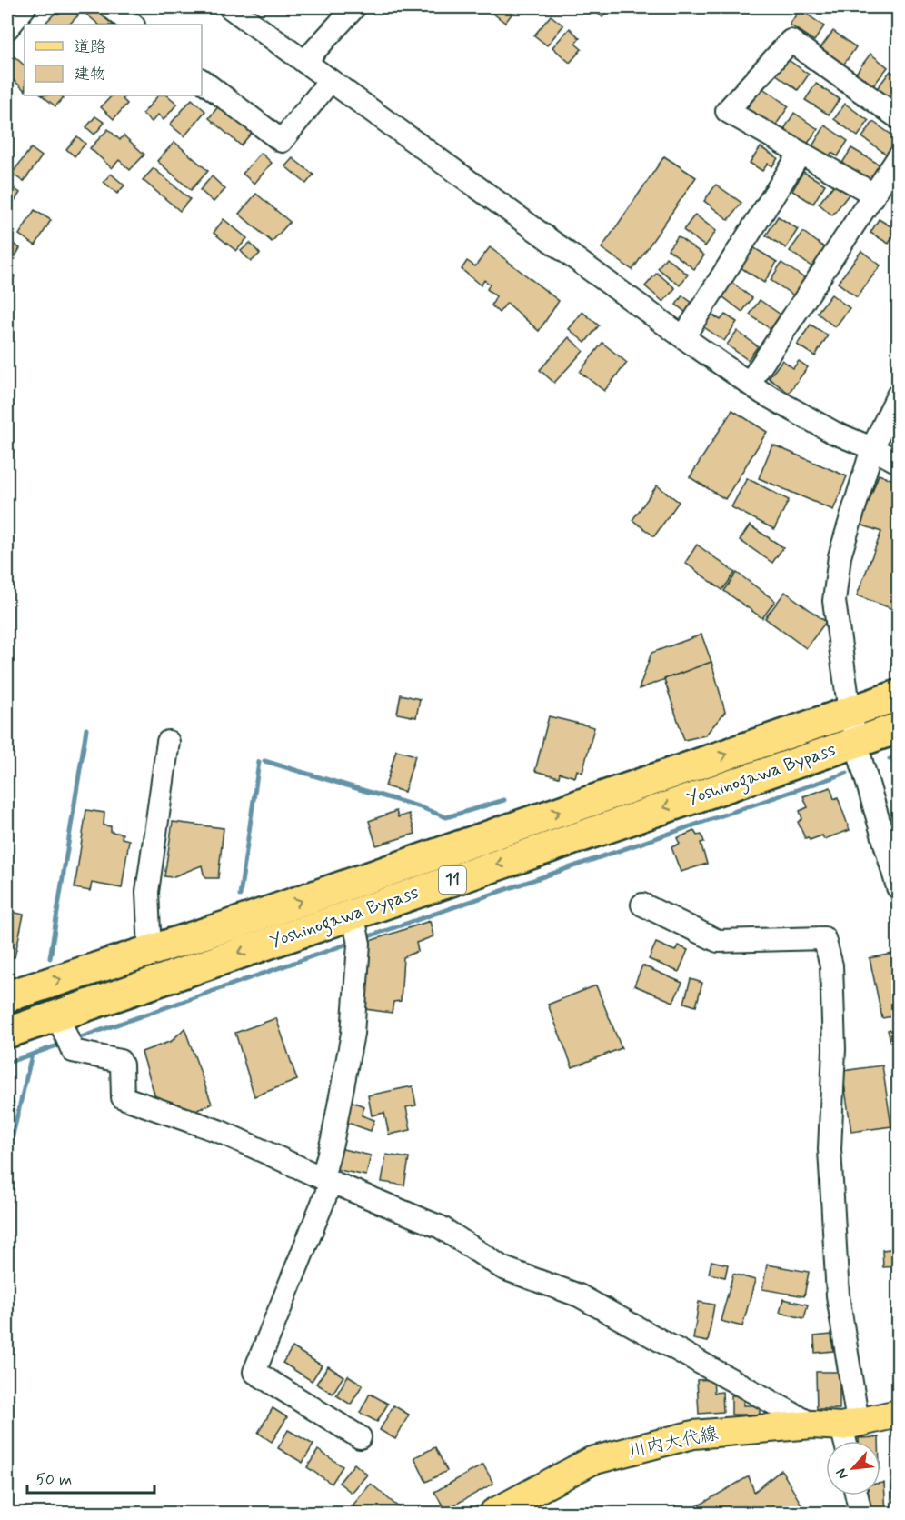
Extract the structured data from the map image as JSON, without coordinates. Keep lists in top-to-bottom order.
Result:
{
  "streets": {
    "highway": ["Yoshinogawa Bypass", "11"],
    "main road": ["川内大代線"]
  },
  "legend": ["道路", "建物"],
  "scale_bar": "50 m",
  "north": "bottom left"
}
